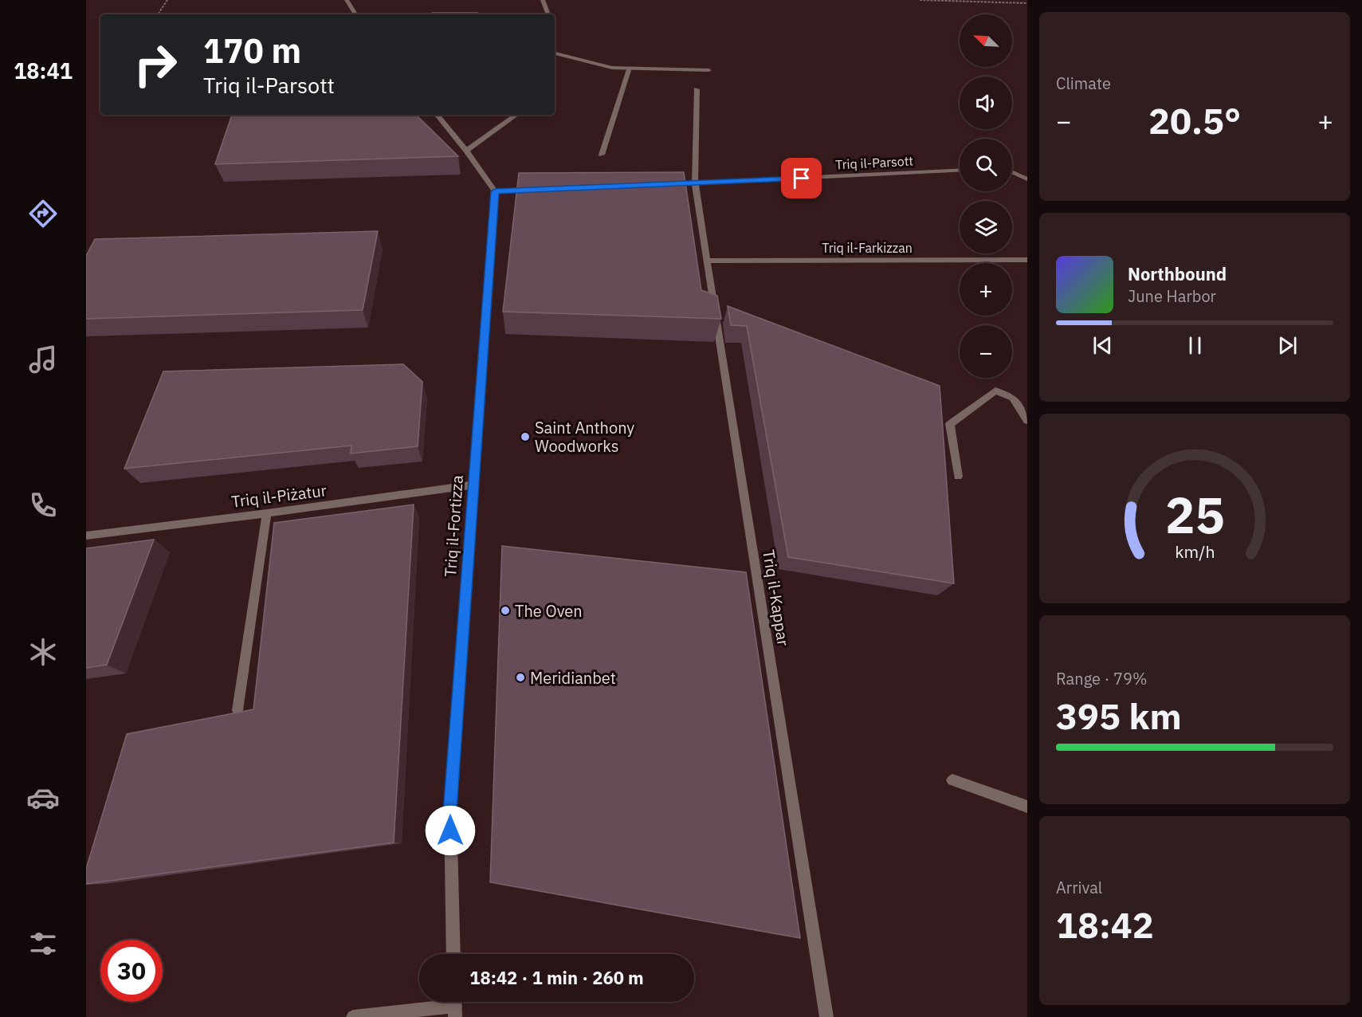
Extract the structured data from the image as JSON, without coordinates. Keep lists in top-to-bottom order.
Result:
{
  "streets": {
    "street": [
      "Triq il-Parsott",
      "Triq il-Farkizzan",
      "Triq il-Piżatur",
      "Triq il-Fortizza",
      "Triq il-Kappar"
    ]
  },
  "crossings": [
    ["Triq il-Parsott", "Triq il-Kappar"],
    ["Triq il-Farkizzan", "Triq il-Kappar"],
    ["Triq il-Piżatur", "Triq il-Fortizza"]
  ],
  "places": ["Saint Anthony Woodworks", "The Oven", "Meridianbet"],
  "north": "top left",
  "page": {
    "tabs": "18:41",
    "tile": [
      "Climate",
      ["Range · 79%", "395 km"],
      ["Arrival", "18:42"]
    ],
    "map_buttons": ["+", "−"],
    "turn": ["170 m", "Triq il-Parsott"],
    "heat": ["−", "20.5°", "+"],
    "song": ["Northbound", "June Harbor"],
    "limit": "30",
    "trip": "18:42 · 1 min · 260 m",
    "gauge": ["25", "km/h"]
  }
}
